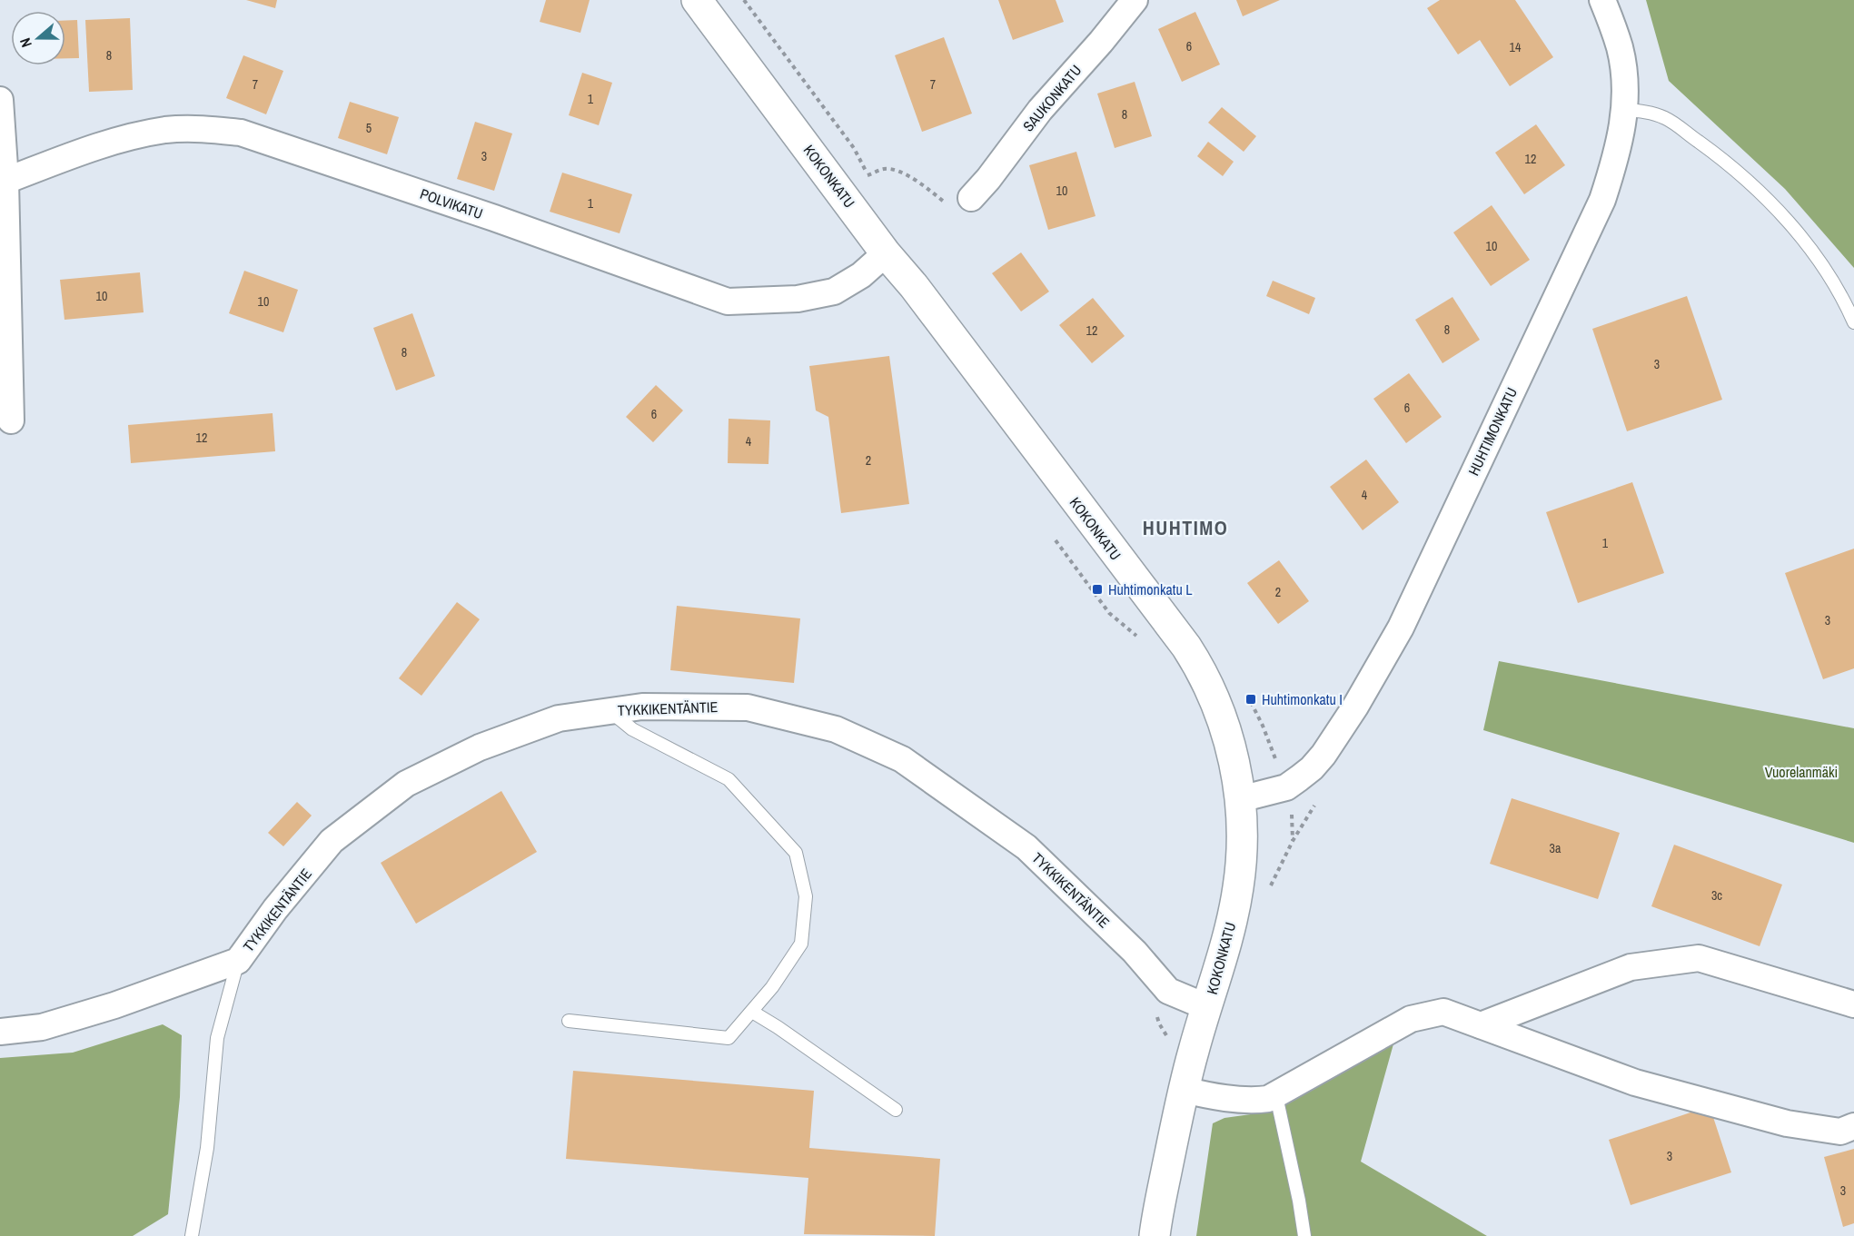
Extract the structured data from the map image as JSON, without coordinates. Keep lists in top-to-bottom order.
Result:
{
  "streets": {
    "street": [
      "SAUKONKATU",
      "KOKONKATU",
      "POLVIKATU",
      "HUHTIMONKATU",
      "TYKKIKENTÄNTIE"
    ]
  },
  "crossings": [
    ["KOKONKATU", "POLVIKATU"],
    ["KOKONKATU", "HUHTIMONKATU"],
    ["KOKONKATU", "TYKKIKENTÄNTIE"]
  ],
  "districts": ["HUHTIMO"],
  "parks": ["Vuorelanmäki"],
  "places": {
    "transit": ["Huhtimonkatu L", "Huhtimonkatu I"]
  },
  "house_numbers": [
    "6",
    "14",
    "8",
    "7",
    "7",
    "1",
    "8",
    "5",
    "3",
    "12",
    "10",
    "1",
    "10",
    "10",
    "10",
    "8",
    "12",
    "8",
    "3",
    "6",
    "6",
    "12",
    "4",
    "2",
    "4",
    "1",
    "2",
    "3",
    "3a",
    "3c",
    "3",
    "3"
  ],
  "north": "left"
}
